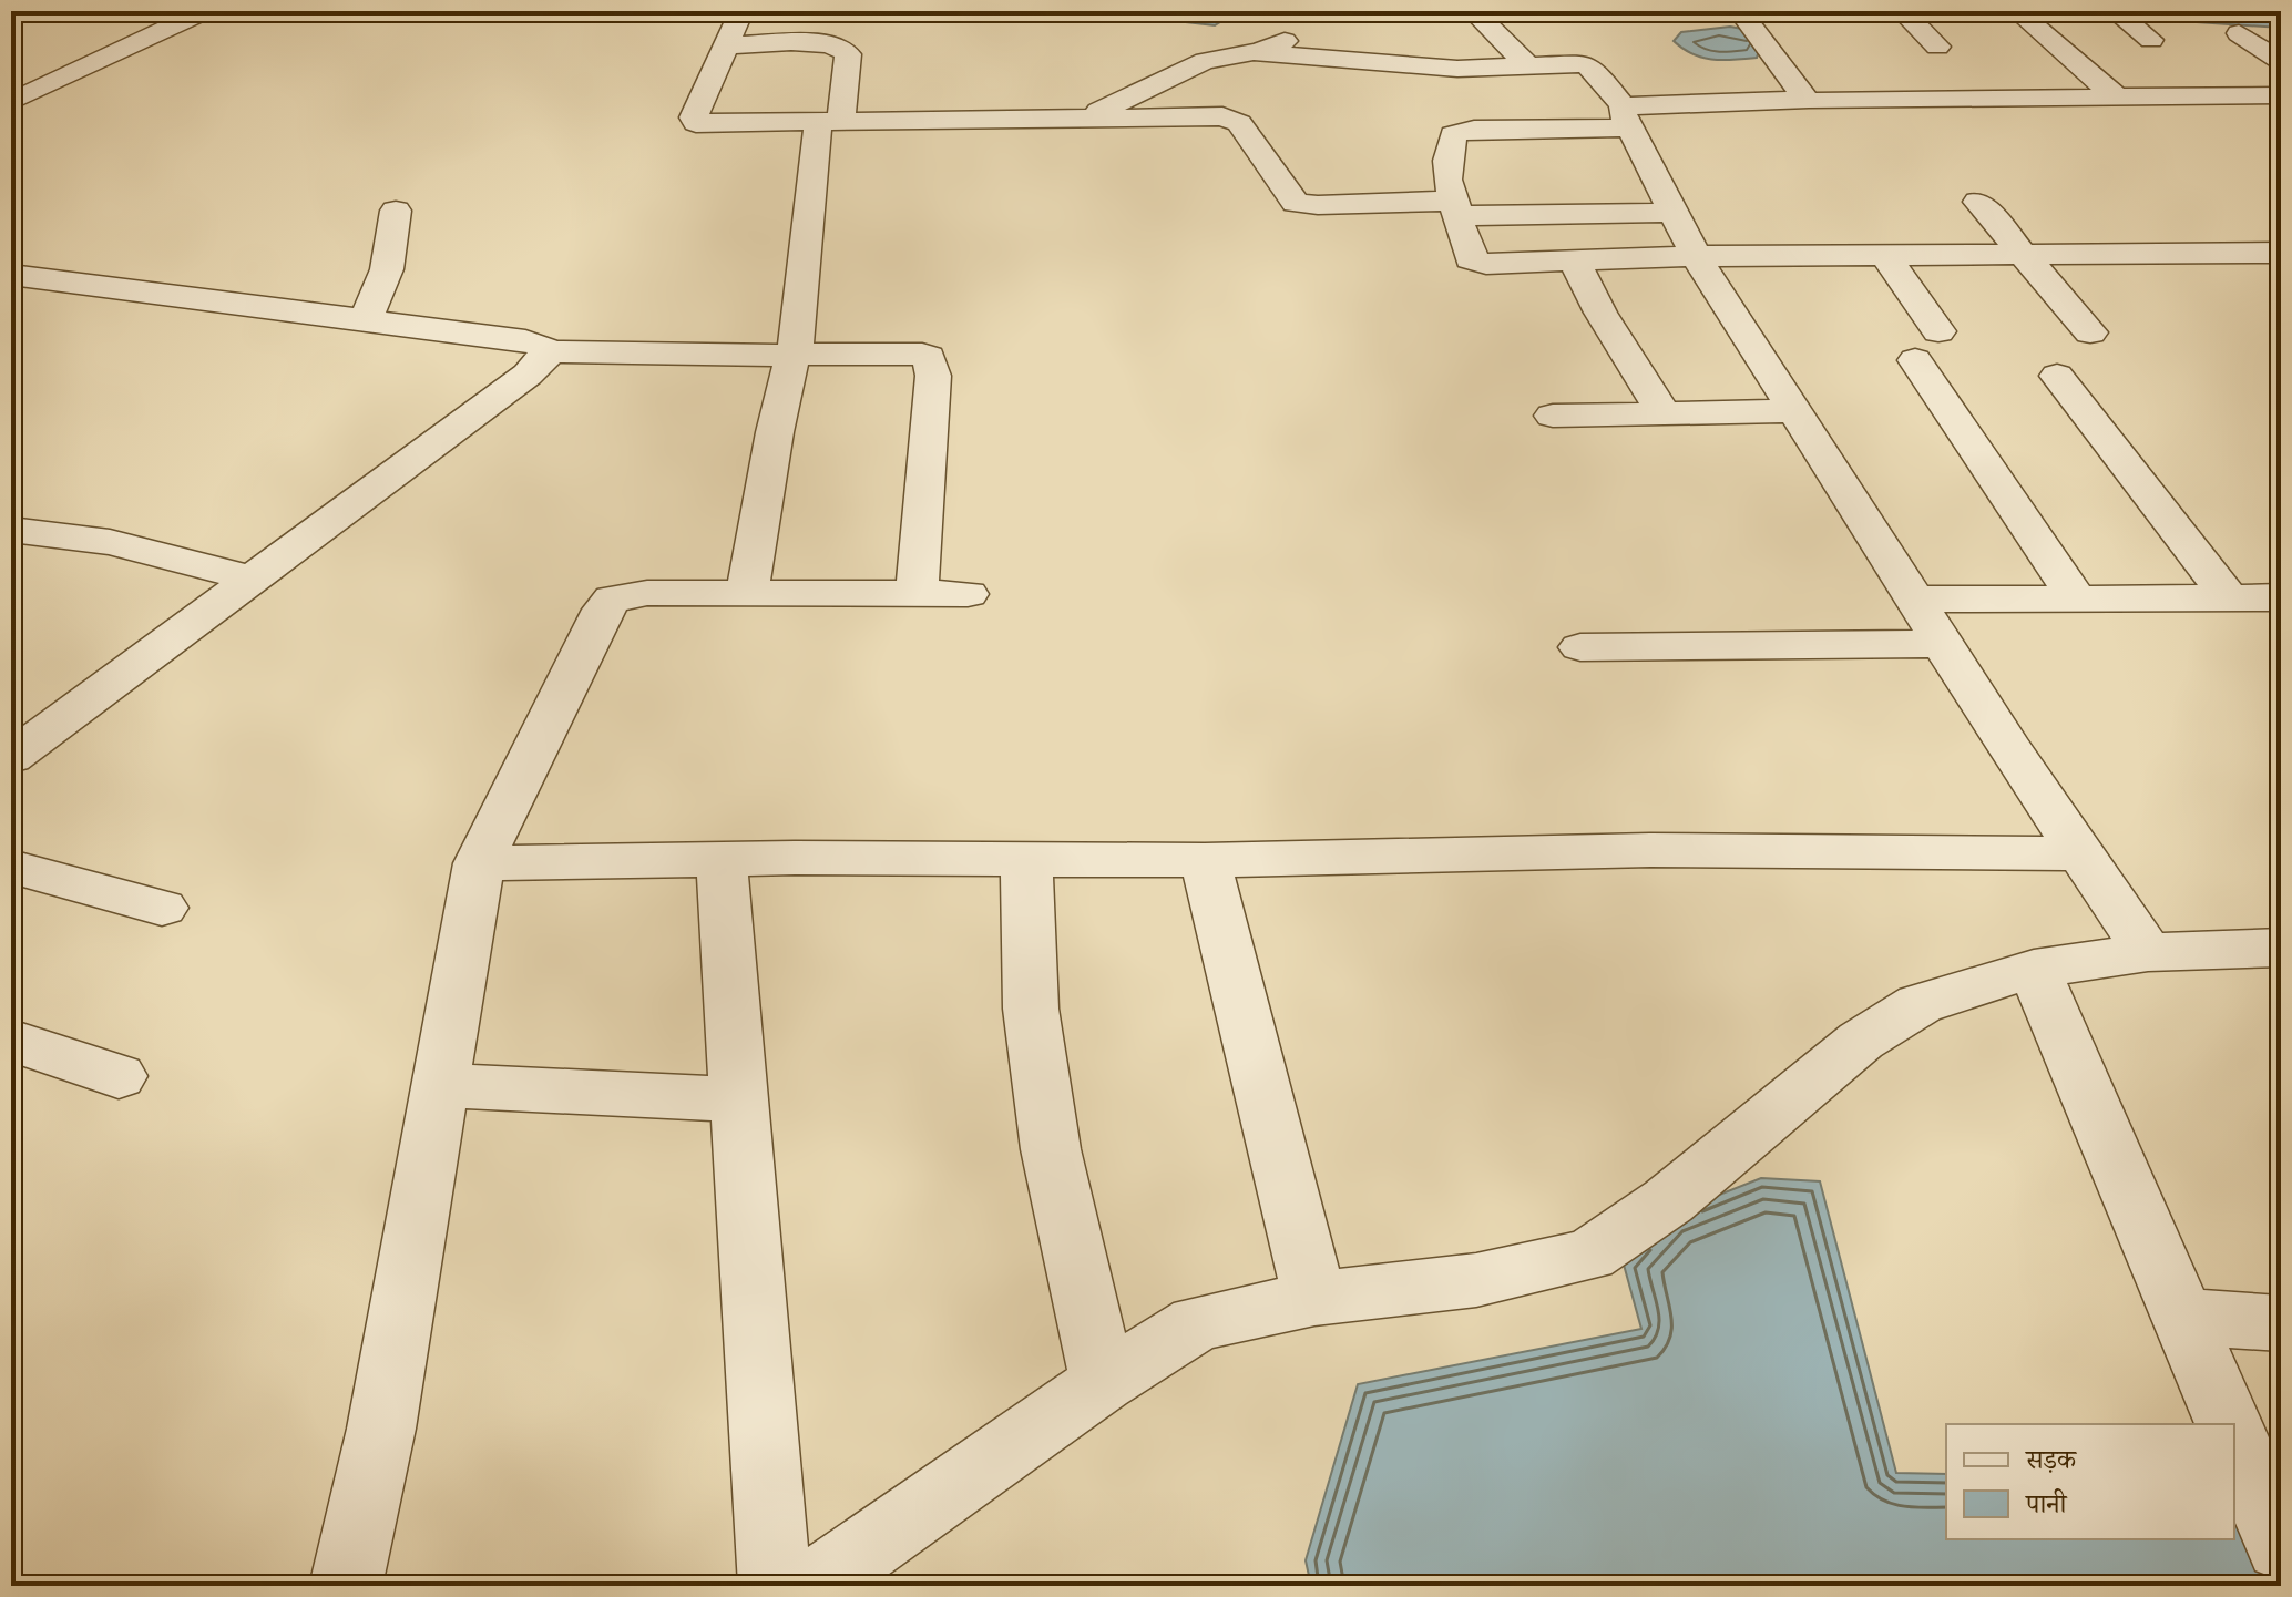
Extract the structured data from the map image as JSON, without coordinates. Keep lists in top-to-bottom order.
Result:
{
  "legend": ["सड़क", "पानी"]
}
